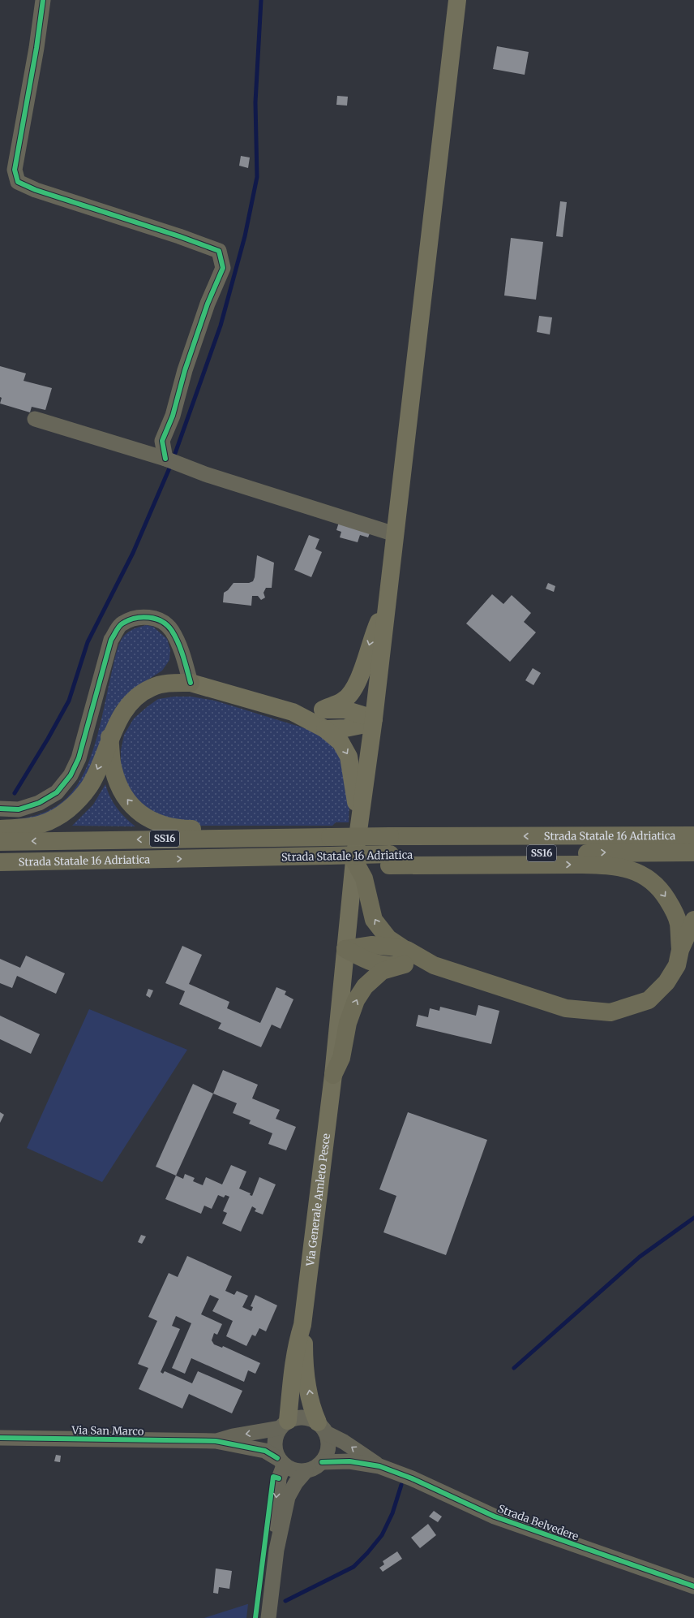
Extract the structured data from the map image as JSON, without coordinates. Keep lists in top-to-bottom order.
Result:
{
  "streets": {
    "highway": ["Strada Statale 16 Adriatica", "SS16"],
    "main road": ["Via Generale Amleto Pesce"],
    "street": ["Via San Marco", "Strada Belvedere"]
  }
}
